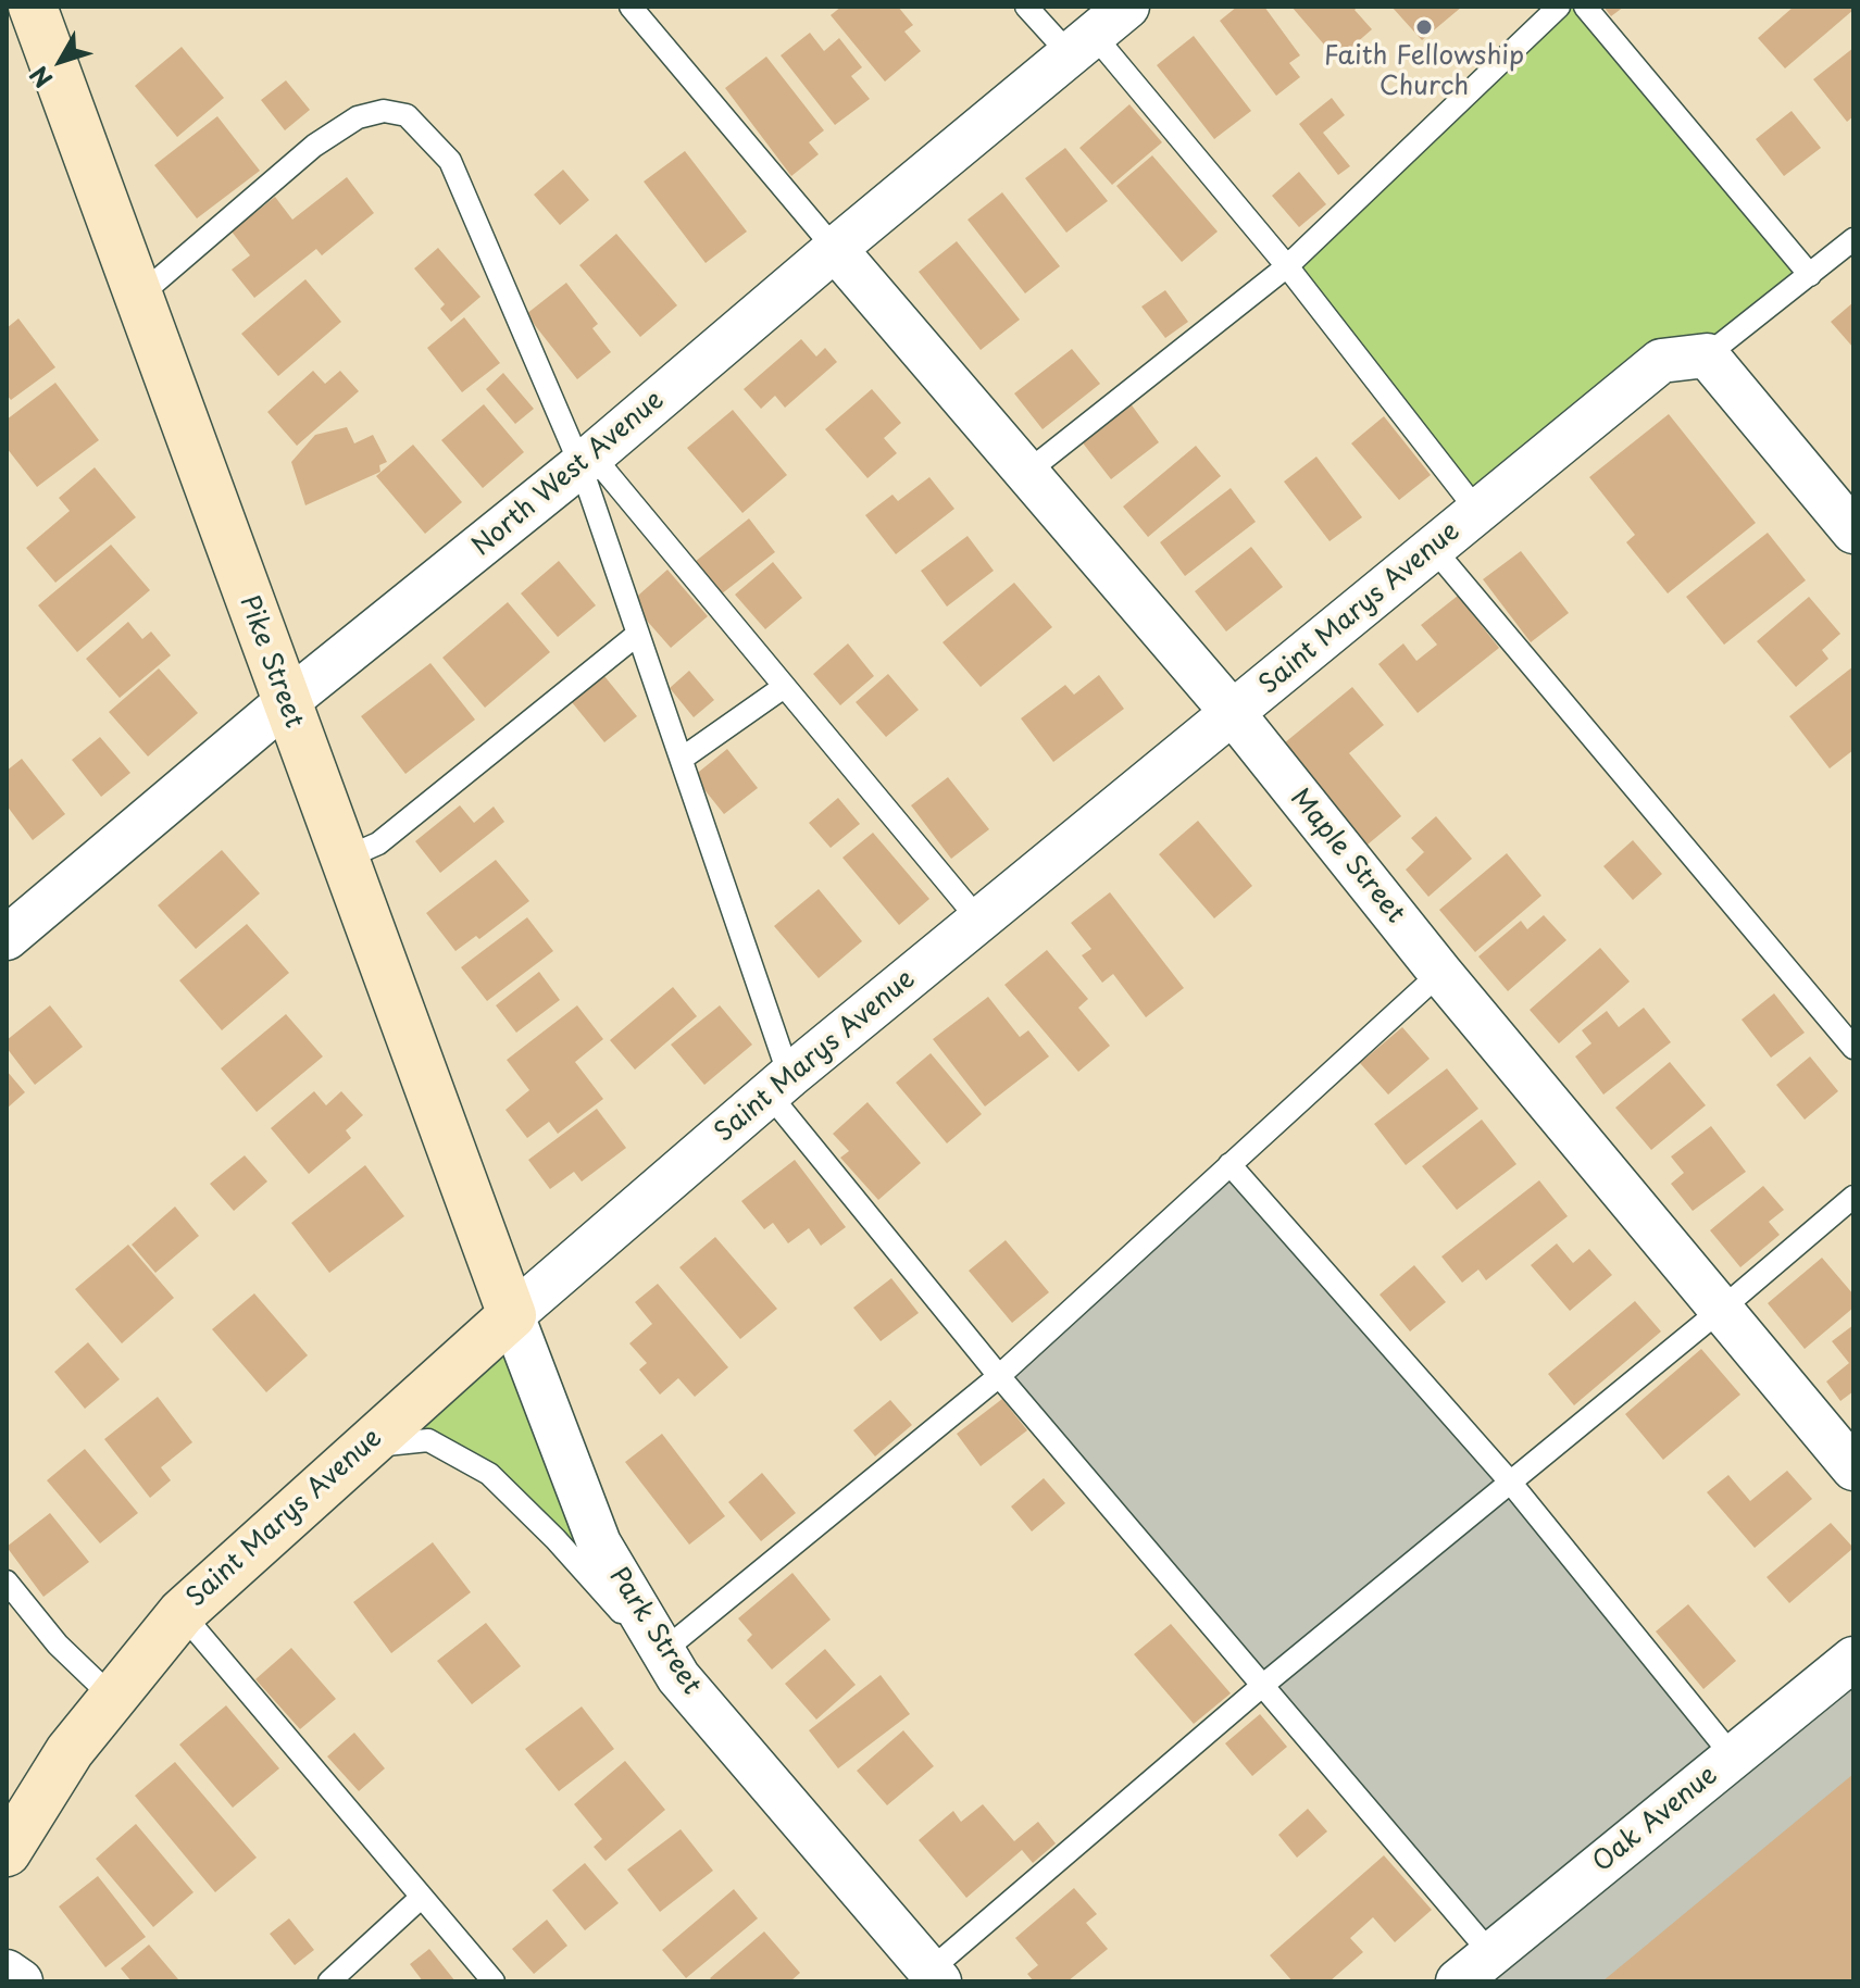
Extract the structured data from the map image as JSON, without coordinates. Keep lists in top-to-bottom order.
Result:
{
  "streets": {
    "main road": ["Saint Marys Avenue", "Pike Street"],
    "street": [
      "North West Avenue",
      "Maple Street",
      "Park Street",
      "Oak Avenue"
    ]
  },
  "crossings": [
    ["North West Avenue", "Pike Street"],
    ["North West Avenue", "Maple Street"],
    ["Saint Marys Avenue", "Pike Street"],
    ["Saint Marys Avenue", "Maple Street"],
    ["Saint Marys Avenue", "Park Street"],
    ["Pike Street", "Park Street"]
  ],
  "places": ["Faith Fellowship Church"],
  "north": "bottom left"
}
